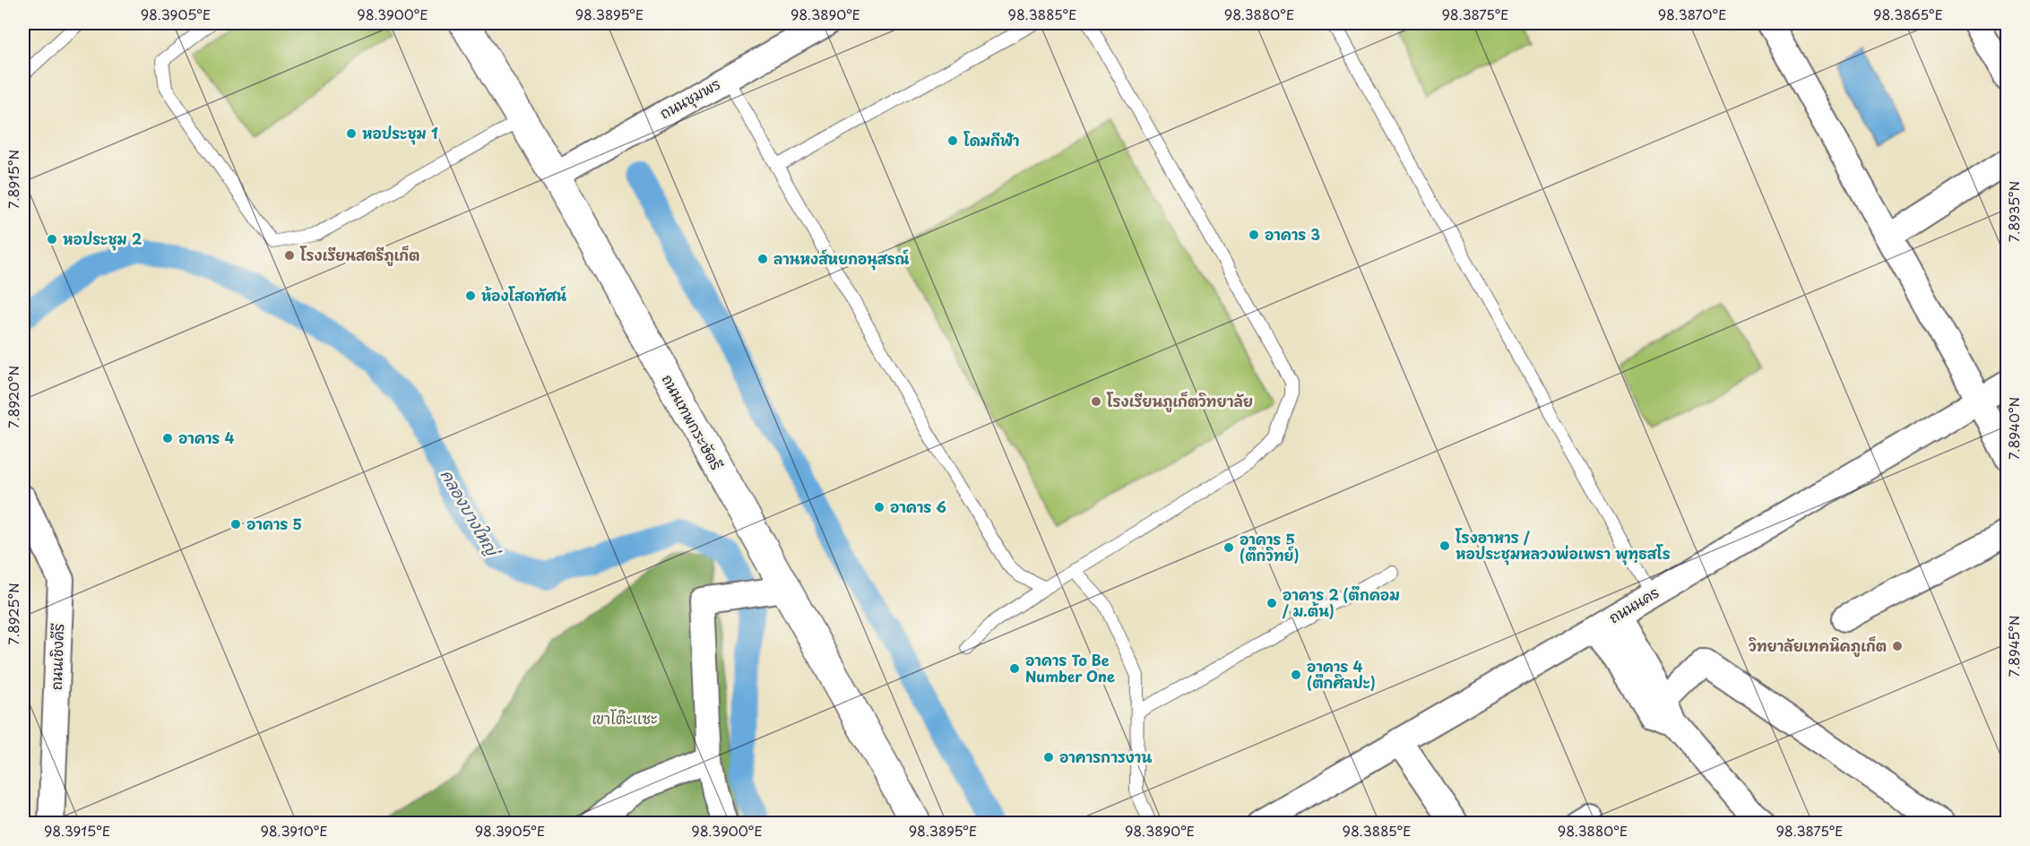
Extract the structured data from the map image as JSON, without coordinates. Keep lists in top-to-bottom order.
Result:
{
  "streets": {
    "main road": ["ถนนเทพกระษัตรี"],
    "street": ["ถนนชุมพร", "ถนนนคร", "ถนนเชิงคีรี"]
  },
  "crossings": [
    ["ถนนชุมพร", "ถนนเทพกระษัตรี"]
  ],
  "water": ["คลองบางใหญ่"],
  "parks": ["เขาโต๊ะแซะ"],
  "places": [
    "หอประชุม 1",
    "โดมกีฬา",
    "อาคาร 3",
    "หอประชุม 2",
    "โรงเรียนสตรีภูเก็ต",
    "ลานหงส์หยกอนุสรณ์",
    "ห้องโสดทัศน์",
    "โรงเรียนภูเก็ตวิทยาลัย",
    "อาคาร 4",
    "อาคาร 6",
    "อาคาร 5",
    "โรงอาหาร / หอประชุมหลวงพ่อเพรา พุทฺธสโร",
    "อาคาร 5 (ตึกวิทย์)",
    "อาคาร 2 (ตึกคอม / ม.ต้น)",
    "วิทยาลัยเทคนิคภูเก็ต",
    "อาคาร To Be Number One",
    "อาคาร 4 (ตึกศิลปะ)",
    "อาคารการงาน"
  ],
  "coordinates": [
    "98.3905°E",
    "98.3900°E",
    "98.3895°E",
    "98.3890°E",
    "98.3885°E",
    "98.3880°E",
    "98.3875°E",
    "98.3870°E",
    "98.3865°E",
    "7.8915°N",
    "7.8935°N",
    "7.8920°N",
    "7.8940°N",
    "7.8925°N",
    "7.8945°N",
    "98.3915°E",
    "98.3910°E"
  ]
}
